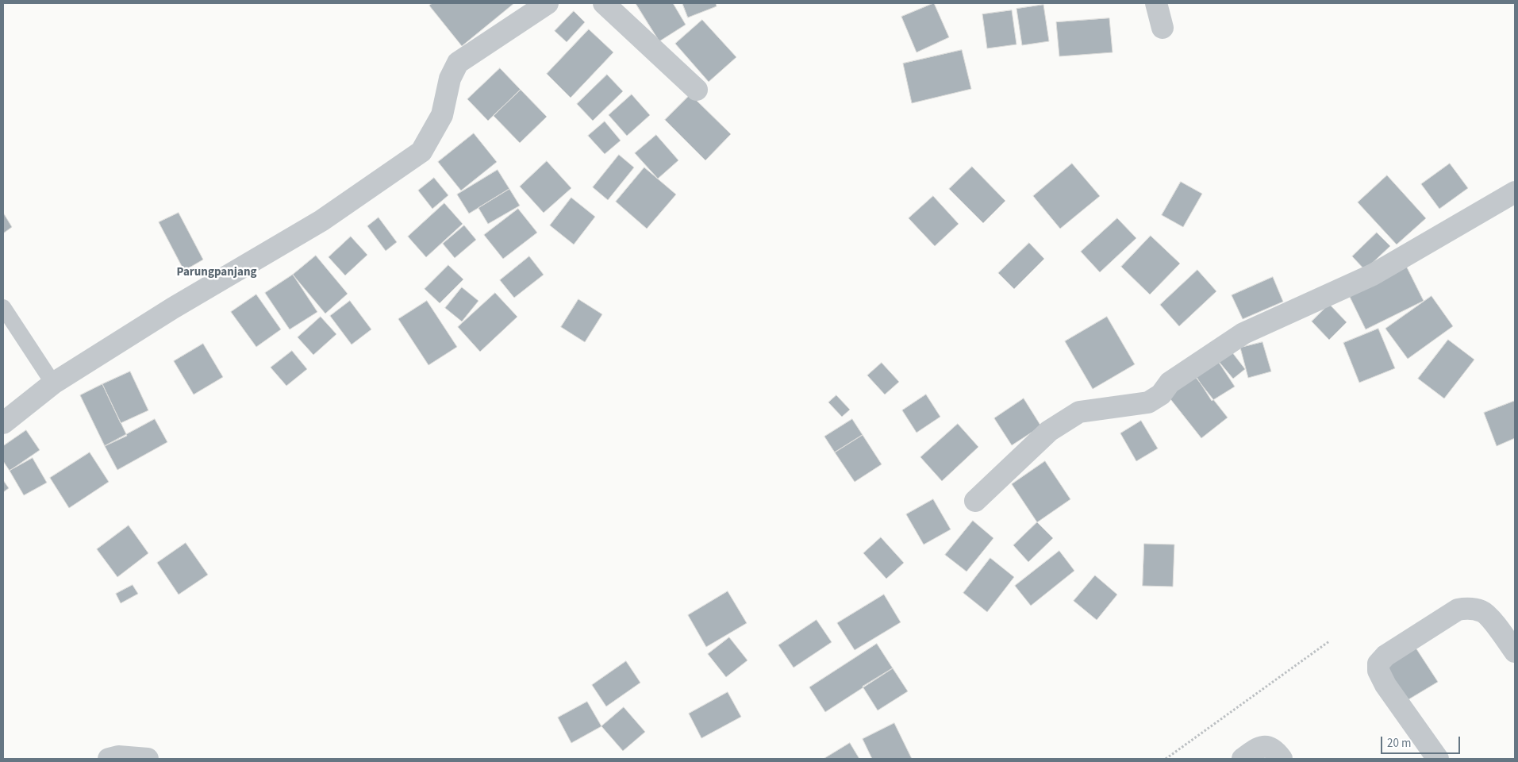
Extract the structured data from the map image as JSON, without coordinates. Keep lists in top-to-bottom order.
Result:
{
  "districts": ["Parungpanjang"],
  "scale_bar": "20 m"
}
